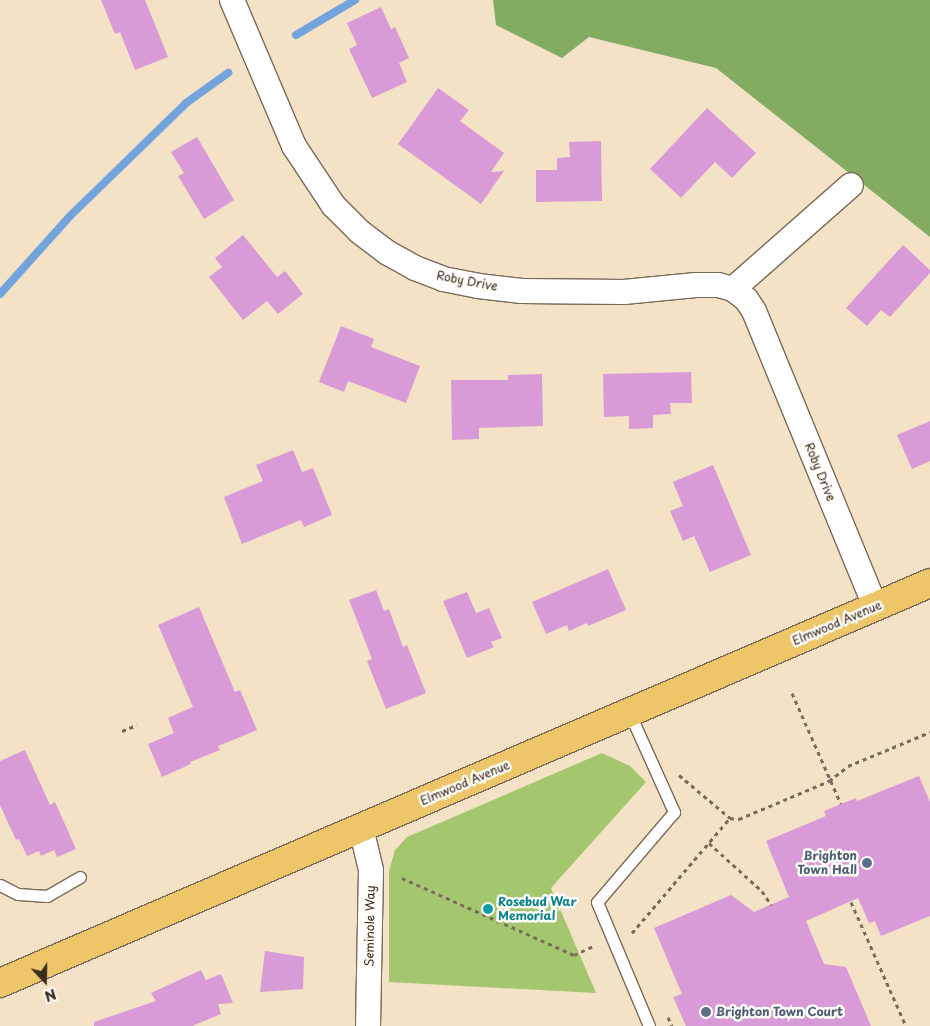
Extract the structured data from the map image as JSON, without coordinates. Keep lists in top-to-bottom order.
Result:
{
  "streets": {
    "main road": ["Elmwood Avenue"],
    "street": ["Roby Drive", "Seminole Way"]
  },
  "crossings": [
    ["Roby Drive", "Elmwood Avenue"],
    ["Elmwood Avenue", "Seminole Way"]
  ],
  "places": ["Brighton Town Hall", "Rosebud War Memorial", "Brighton Town Court"],
  "north": "bottom"
}
